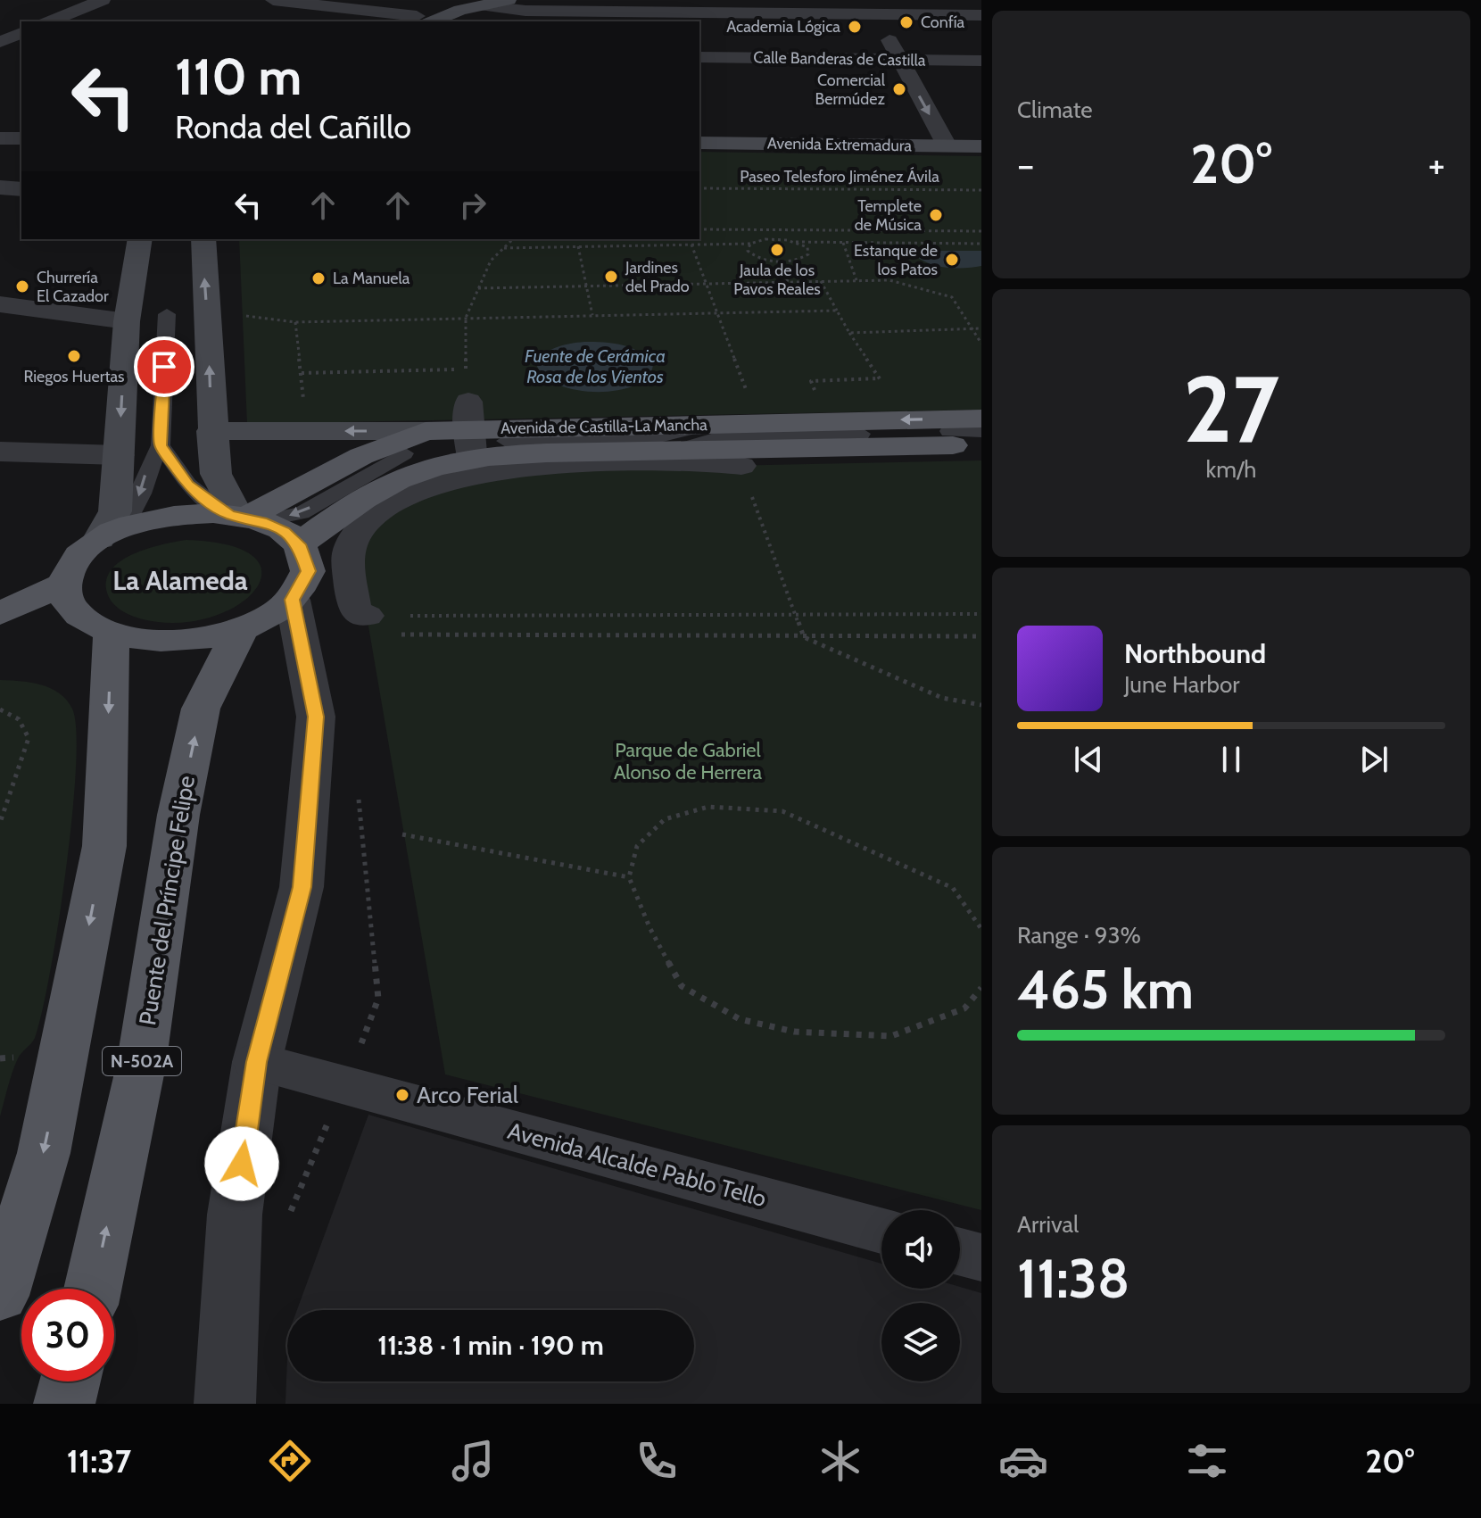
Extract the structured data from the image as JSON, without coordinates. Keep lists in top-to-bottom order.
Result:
{
  "streets": {
    "main road": [
      "Avenida Extremadura",
      "Avenida de Castilla-La Mancha",
      "Puente del Príncipe Felipe",
      "N-502A"
    ],
    "street": ["Calle Banderas de Castilla", "Avenida Alcalde Pablo Tello"],
    "path": ["Paseo Telesforo Jiménez Ávila"]
  },
  "districts": ["La Alameda"],
  "water": ["Fuente de Cerámica Rosa de los Vientos"],
  "parks": ["Parque de Gabriel Alonso de Herrera"],
  "places": [
    "Confía",
    "Academia Lógica",
    "Comercial Bermúdez",
    "Templete de Música",
    "Jaula de los Pavos Reales",
    "Estanque de los Patos",
    "Jardines del Prado",
    "La Manuela",
    "Churrería El Cazador",
    "Riegos Huertas",
    "Arco Ferial"
  ],
  "page": {
    "tile": [
      "Climate",
      ["27", "km/h"],
      ["Range · 93%", "465 km"],
      ["Arrival", "11:38"]
    ],
    "turn": ["110 m", "Ronda del Cañillo"],
    "heat": ["−", "20°", "+"],
    "song": ["Northbound", "June Harbor"],
    "limit": "30",
    "trip": "11:38 · 1 min · 190 m",
    "tabs": ["11:37", "20°"]
  }
}
